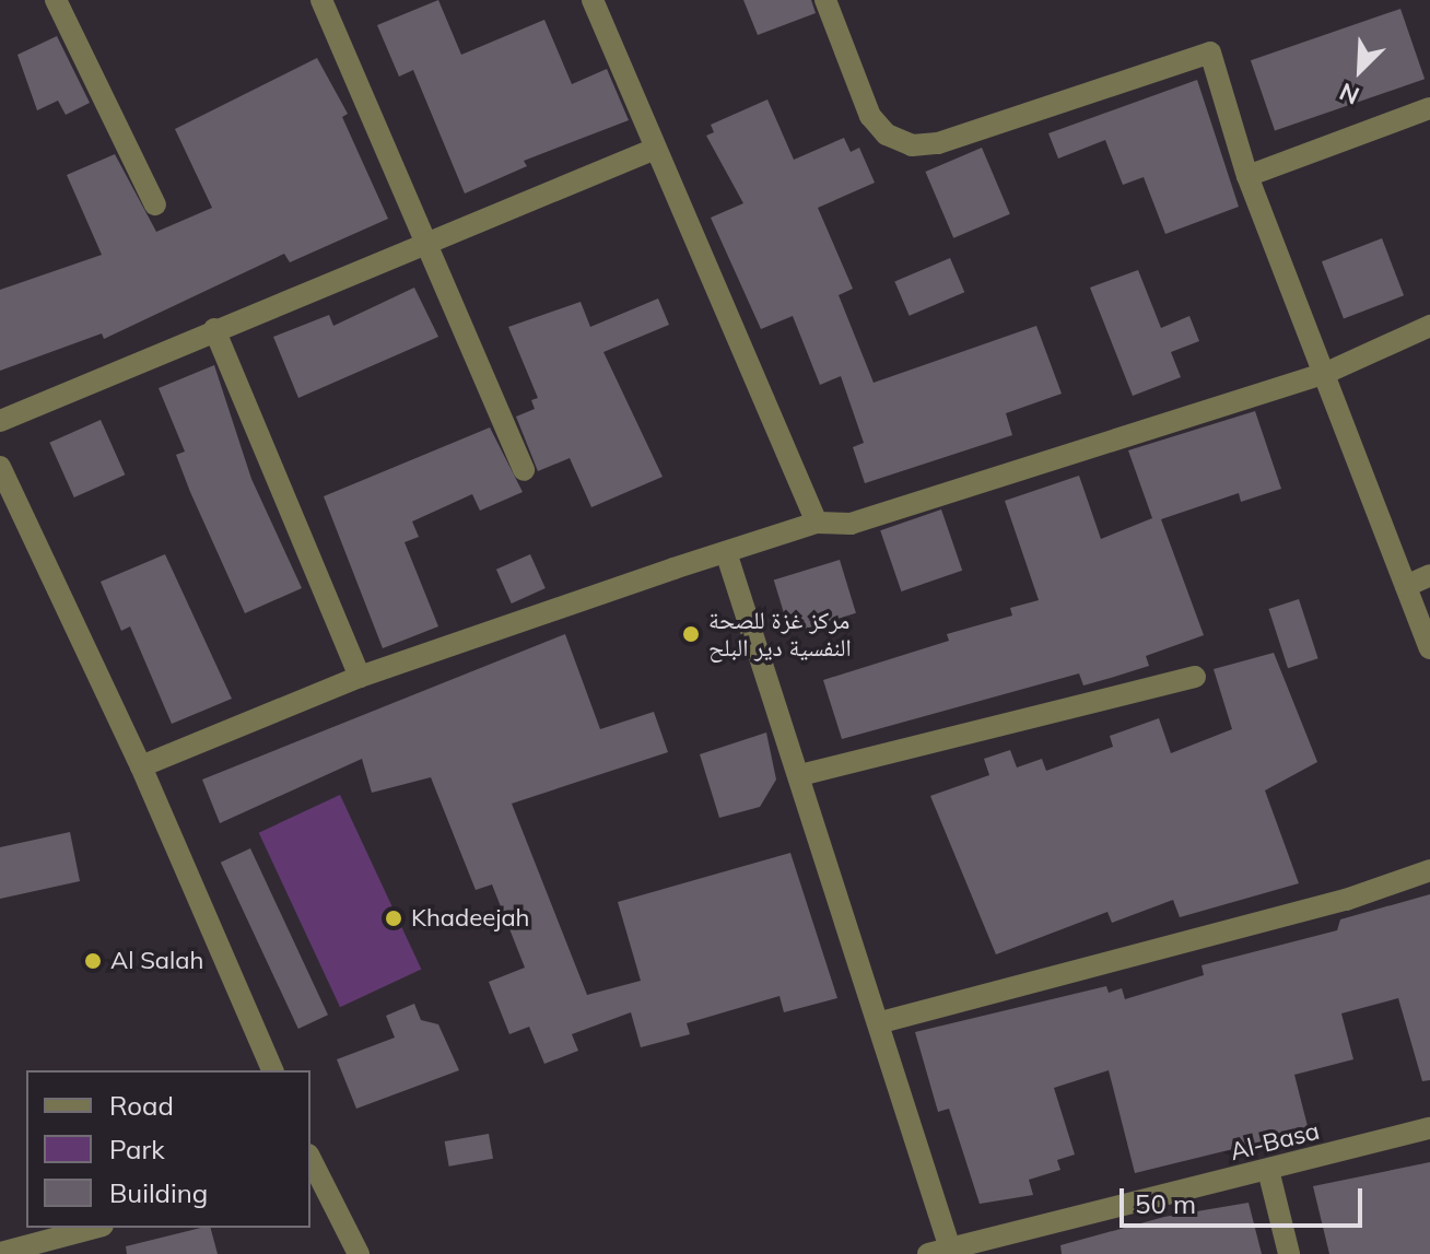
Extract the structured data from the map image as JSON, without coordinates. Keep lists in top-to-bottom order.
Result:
{
  "streets": {
    "street": ["Al-Basa"]
  },
  "places": ["مركز غزة للصحة النفسية دير البلح", "Khadeejah", "Al Salah"],
  "legend": ["Road", "Park", "Building"],
  "scale_bar": "50 m",
  "north": "bottom left"
}
